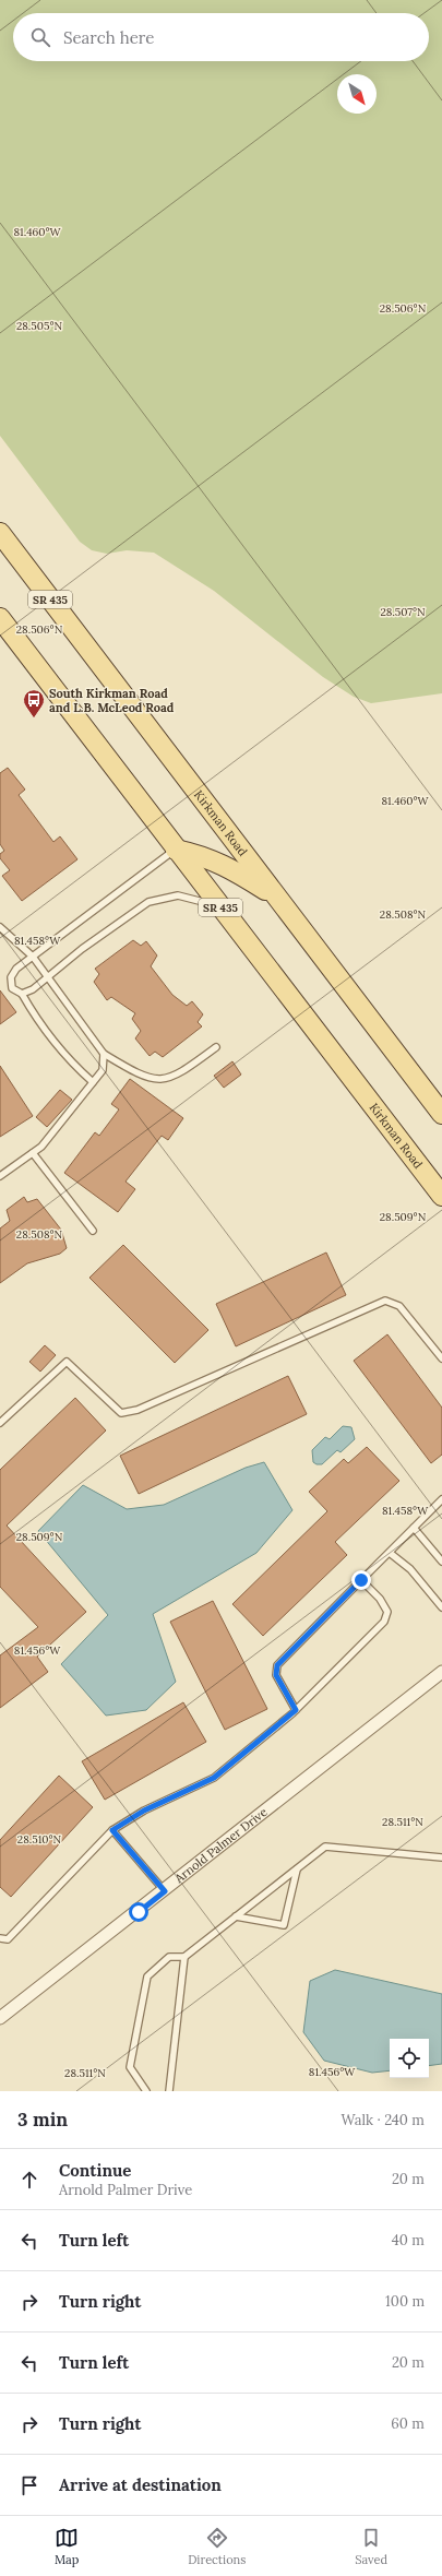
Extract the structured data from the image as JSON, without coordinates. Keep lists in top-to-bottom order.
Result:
{
  "streets": {
    "main road": ["SR 435", "Kirkman Road"],
    "street": ["Arnold Palmer Drive"]
  },
  "places": {
    "bus stop": ["South Kirkman Road and L.B. McLeod Road"]
  },
  "north": "bottom right",
  "page": {
    "search": "Search here",
    "heading": ["3 min", "Walk · 240 m"],
    "list": [
      ["Continue", "Arnold Palmer Drive", "20 m"],
      ["Turn left", "40 m"],
      ["Turn right", "100 m"],
      ["Turn left", "20 m"],
      ["Turn right", "60 m"],
      "Arrive at destination"
    ],
    "nav": ["Map", "Directions", "Saved"]
  },
  "coordinates": [
    "81.460°W",
    "28.506°N",
    "28.505°N",
    "28.507°N",
    "28.508°N",
    "81.458°W",
    "28.509°N",
    "81.456°W",
    "28.511°N",
    "28.510°N"
  ]
}
